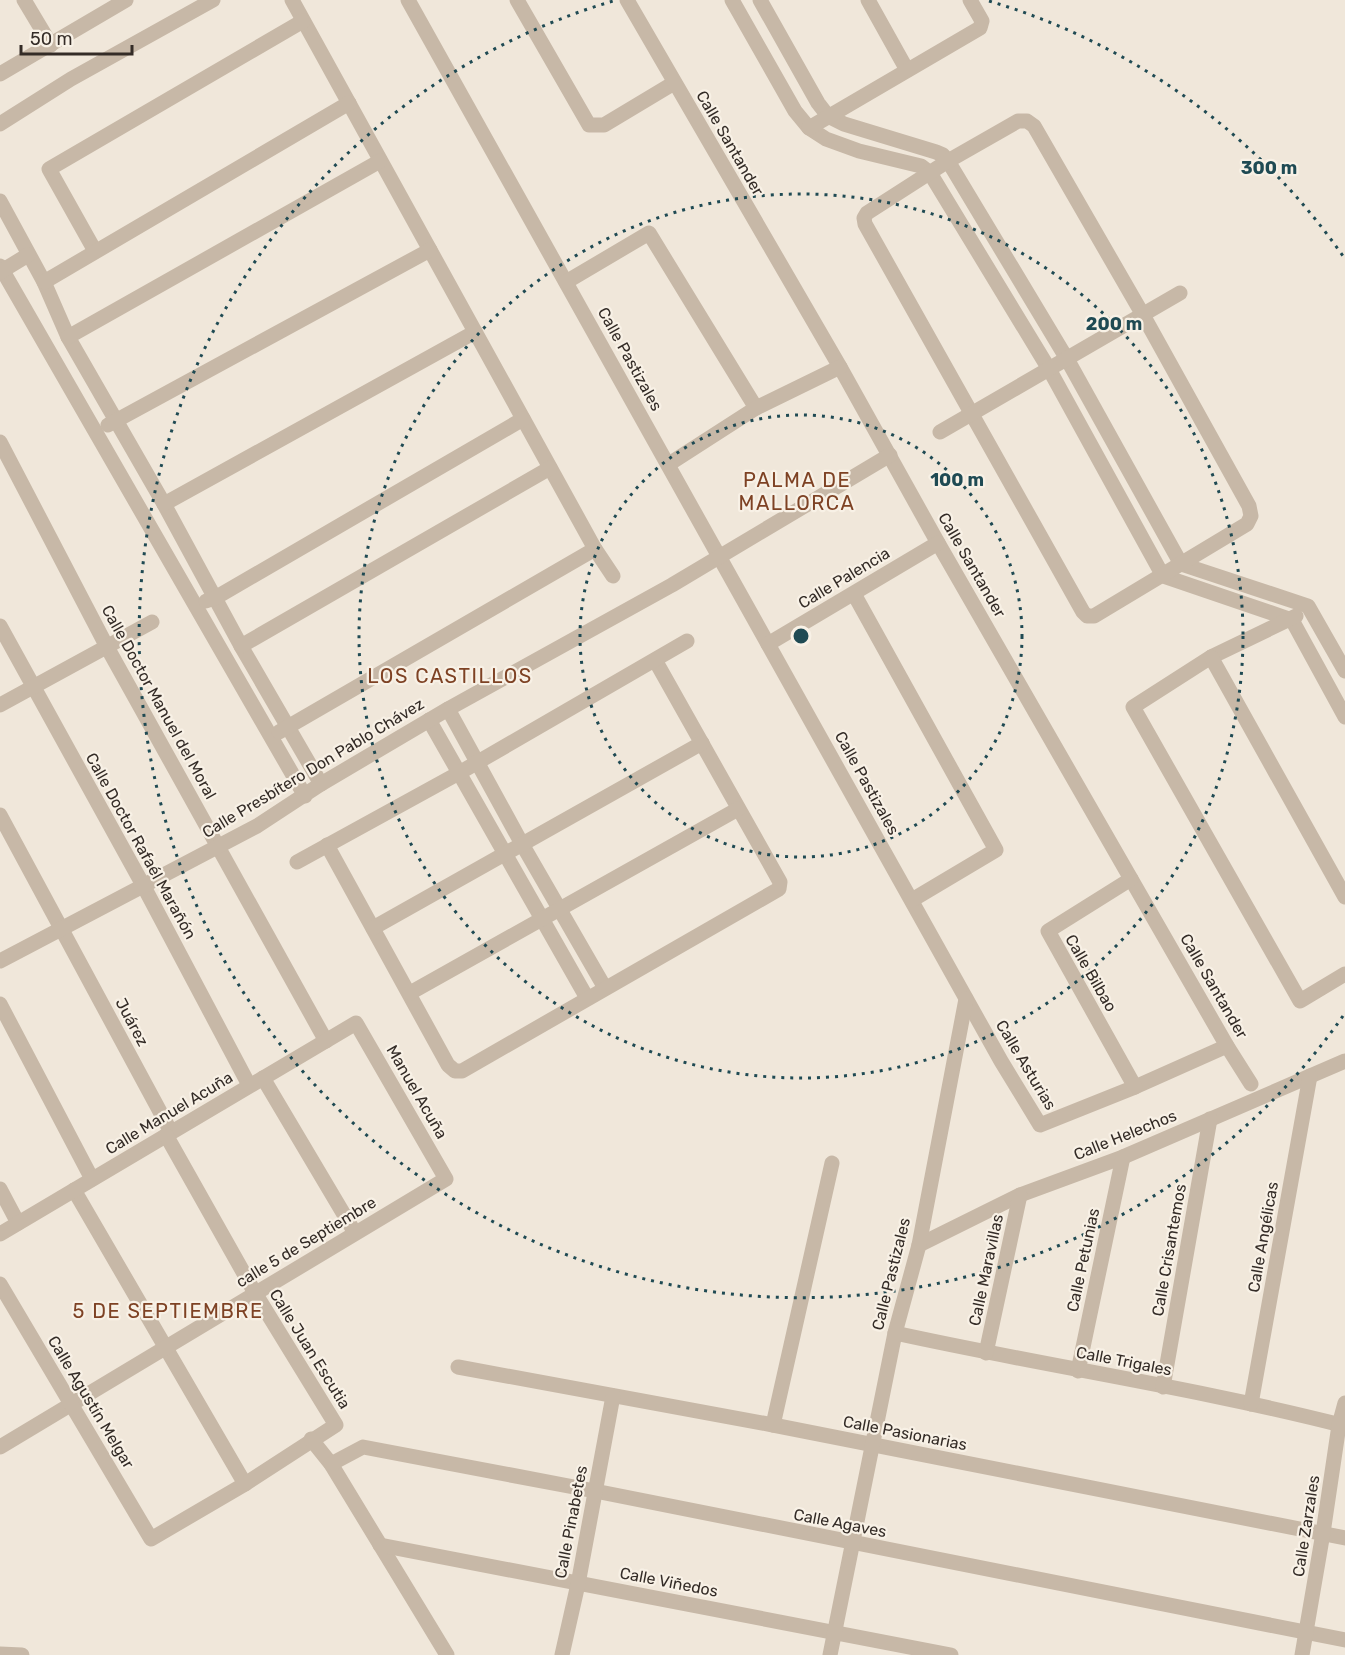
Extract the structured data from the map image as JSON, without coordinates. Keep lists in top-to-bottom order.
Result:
{
  "streets": {
    "street": [
      "Calle Santander",
      "Calle Pastizales",
      "Calle Palencia",
      "Calle Doctor Manuel del Moral",
      "Calle Presbítero Don Pablo Chávez",
      "Calle Doctor Rafaél Marañón",
      "Calle Bilbao",
      "Juárez",
      "Calle Asturias",
      "Manuel Acuña",
      "Calle Manuel Acuña",
      "Calle Helechos",
      "Calle Angélicas",
      "calle 5 de Septiembre",
      "Calle Crisantemos",
      "Calle Petunias",
      "Calle Maravillas",
      "Calle Juan Escutia",
      "Calle Trigales",
      "Calle Agustín Melgar",
      "Calle Pasionarias",
      "Calle Pinabetes",
      "Calle Agaves",
      "Calle Zarzales",
      "Calle Viñedos"
    ]
  },
  "crossings": [
    ["Calle Santander", "Calle Palencia"],
    ["Calle Santander", "Calle Presbítero Don Pablo Chávez"],
    ["Calle Santander", "Calle Bilbao"],
    ["Calle Pastizales", "Calle Palencia"],
    ["Calle Pastizales", "Calle Presbítero Don Pablo Chávez"],
    ["Calle Pastizales", "Calle Asturias"],
    ["Calle Pastizales", "Calle Helechos"],
    ["Calle Pastizales", "Calle Trigales"],
    ["Calle Pastizales", "Calle Pasionarias"],
    ["Calle Pastizales", "Calle Agaves"],
    ["Calle Pastizales", "Calle Viñedos"],
    ["Calle Doctor Manuel del Moral", "Calle Presbítero Don Pablo Chávez"],
    ["Calle Doctor Manuel del Moral", "Calle Manuel Acuña"],
    ["Calle Presbítero Don Pablo Chávez", "Calle Doctor Rafaél Marañón"],
    ["Calle Presbítero Don Pablo Chávez", "Juárez"],
    ["Calle Doctor Rafaél Marañón", "Calle Manuel Acuña"],
    ["Calle Bilbao", "Calle Asturias"],
    ["Juárez", "Calle Manuel Acuña"],
    ["Juárez", "Calle Juan Escutia"],
    ["Manuel Acuña", "Calle Manuel Acuña"],
    ["Manuel Acuña", "calle 5 de Septiembre"],
    ["Calle Manuel Acuña", "Calle Juan Escutia"],
    ["Calle Helechos", "Calle Angélicas"],
    ["Calle Helechos", "Calle Crisantemos"],
    ["Calle Helechos", "Calle Petunias"],
    ["Calle Helechos", "Calle Maravillas"],
    ["Calle Angélicas", "Calle Trigales"],
    ["calle 5 de Septiembre", "Calle Juan Escutia"],
    ["calle 5 de Septiembre", "Calle Agustín Melgar"],
    ["Calle Crisantemos", "Calle Trigales"],
    ["Calle Petunias", "Calle Trigales"],
    ["Calle Maravillas", "Calle Trigales"],
    ["Calle Trigales", "Calle Zarzales"],
    ["Calle Pasionarias", "Calle Pinabetes"],
    ["Calle Pasionarias", "Calle Zarzales"],
    ["Calle Pinabetes", "Calle Agaves"],
    ["Calle Pinabetes", "Calle Viñedos"],
    ["Calle Agaves", "Calle Zarzales"]
  ],
  "districts": ["PALMA DE MALLORCA", "LOS CASTILLOS", "5 DE SEPTIEMBRE"],
  "scale_bar": "50 m",
  "rings": ["300 m", "200 m", "100 m"]
}
